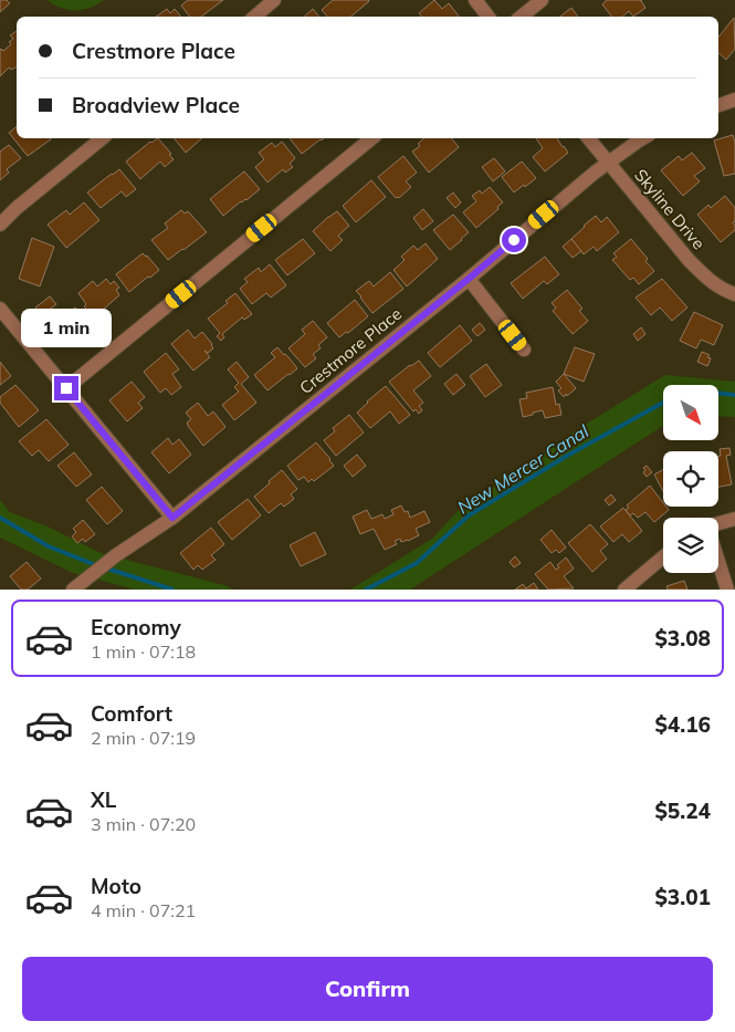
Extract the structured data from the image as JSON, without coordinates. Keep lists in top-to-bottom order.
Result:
{
  "streets": {
    "street": ["Skyline Drive", "Crestmore Place"]
  },
  "crossings": [
    ["Skyline Drive", "Crestmore Place"]
  ],
  "water": ["New Mercer Canal"],
  "north": "bottom right",
  "page": {
    "banner": ["Crestmore Place", "Broadview Place"],
    "bubble": "1 min",
    "list": [
      {
        "name": "Economy",
        "note": "1 min · 07:18",
        "value": "$3.08"
      },
      {
        "name": "Comfort",
        "note": "2 min · 07:19",
        "value": "$4.16"
      },
      {
        "name": "XL",
        "note": "3 min · 07:20",
        "value": "$5.24"
      },
      {
        "name": "Moto",
        "note": "4 min · 07:21",
        "value": "$3.01"
      }
    ],
    "buttons": "Confirm"
  }
}
